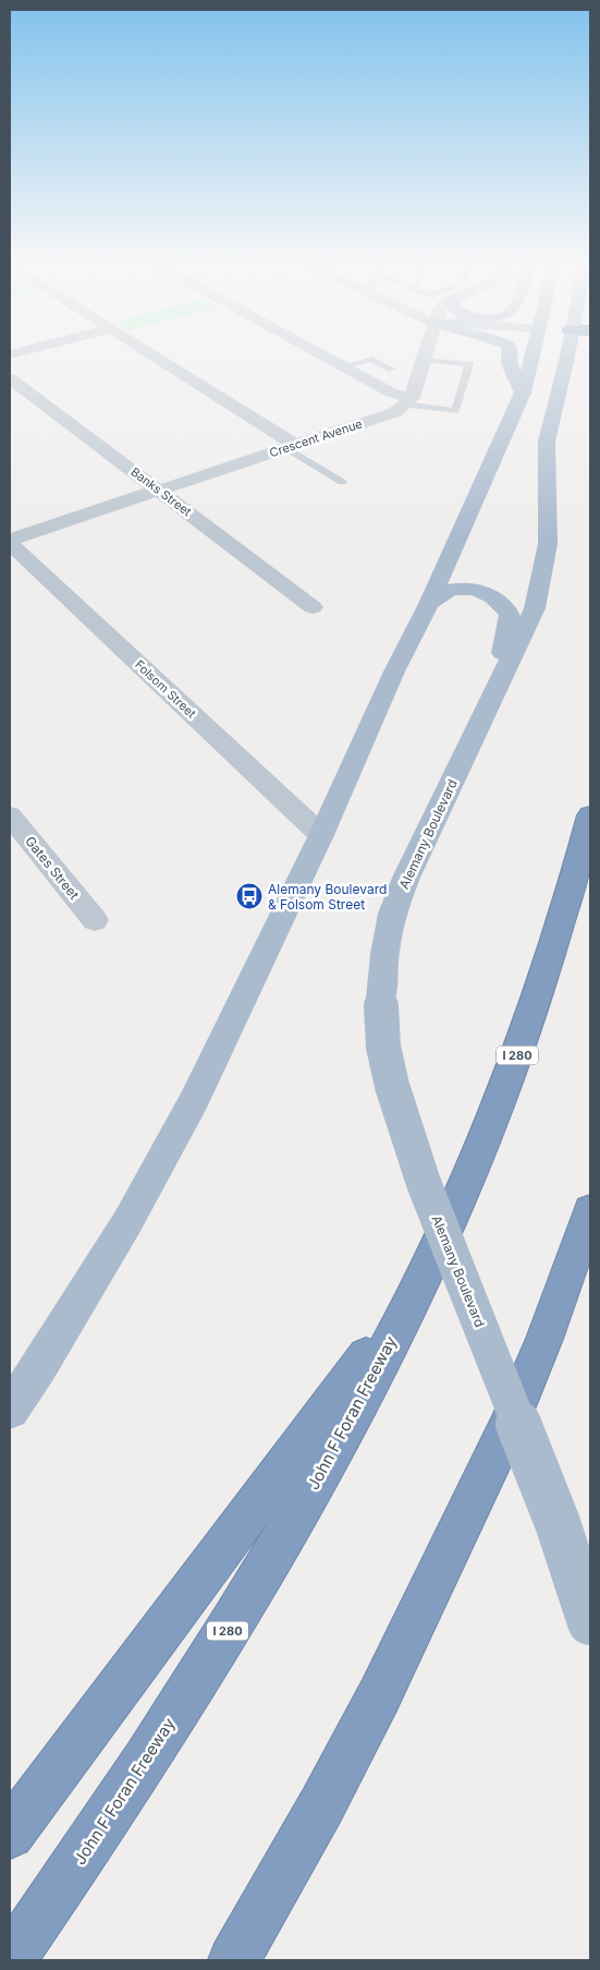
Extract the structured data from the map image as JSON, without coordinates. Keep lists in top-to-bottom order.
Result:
{
  "streets": {
    "highway": ["I 280", "John F Foran Freeway"],
    "main road": ["Alemany Boulevard"],
    "street": [
      "Crescent Avenue",
      "Banks Street",
      "Folsom Street",
      "Gates Street"
    ]
  },
  "crossings": [
    ["Crescent Avenue", "Banks Street"],
    ["Crescent Avenue", "Folsom Street"],
    ["Folsom Street", "Alemany Boulevard"]
  ],
  "places": {
    "bus stop": ["Alemany Boulevard & Folsom Street"]
  }
}
